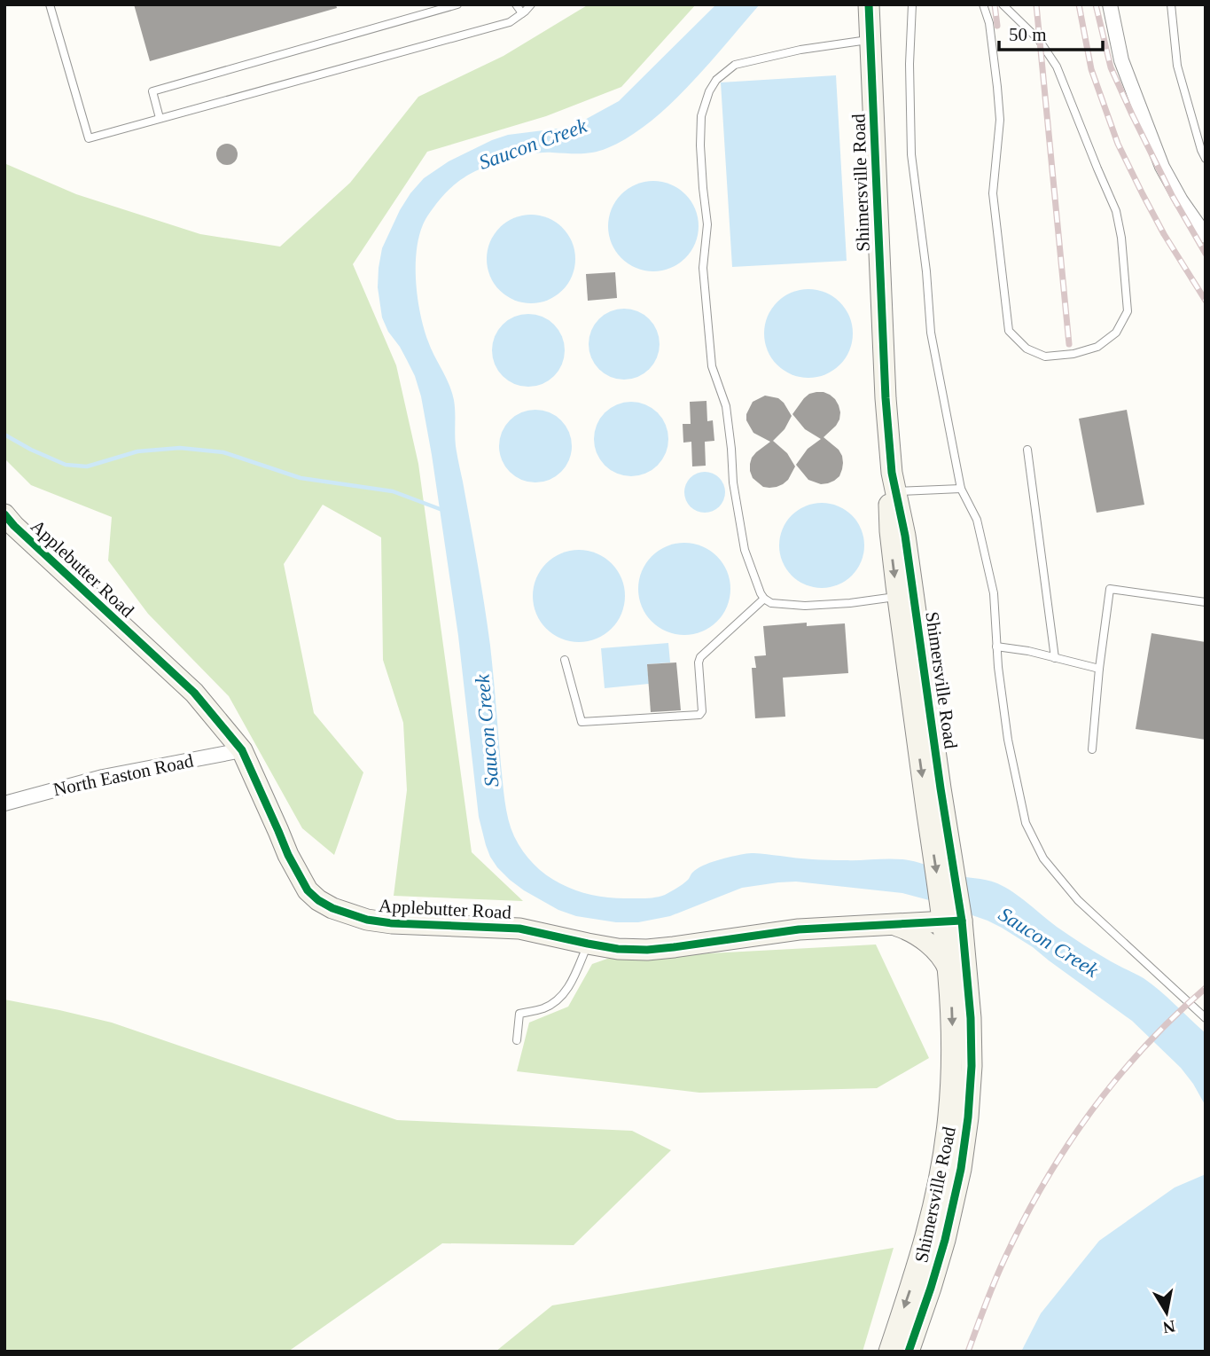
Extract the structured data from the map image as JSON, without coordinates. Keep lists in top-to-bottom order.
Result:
{
  "streets": {
    "street": ["Shimersville Road", "Applebutter Road", "North Easton Road"]
  },
  "crossings": [
    ["Shimersville Road", "Applebutter Road"],
    ["Applebutter Road", "North Easton Road"]
  ],
  "water": ["Saucon Creek"],
  "scale_bar": "50 m",
  "north": "bottom"
}
